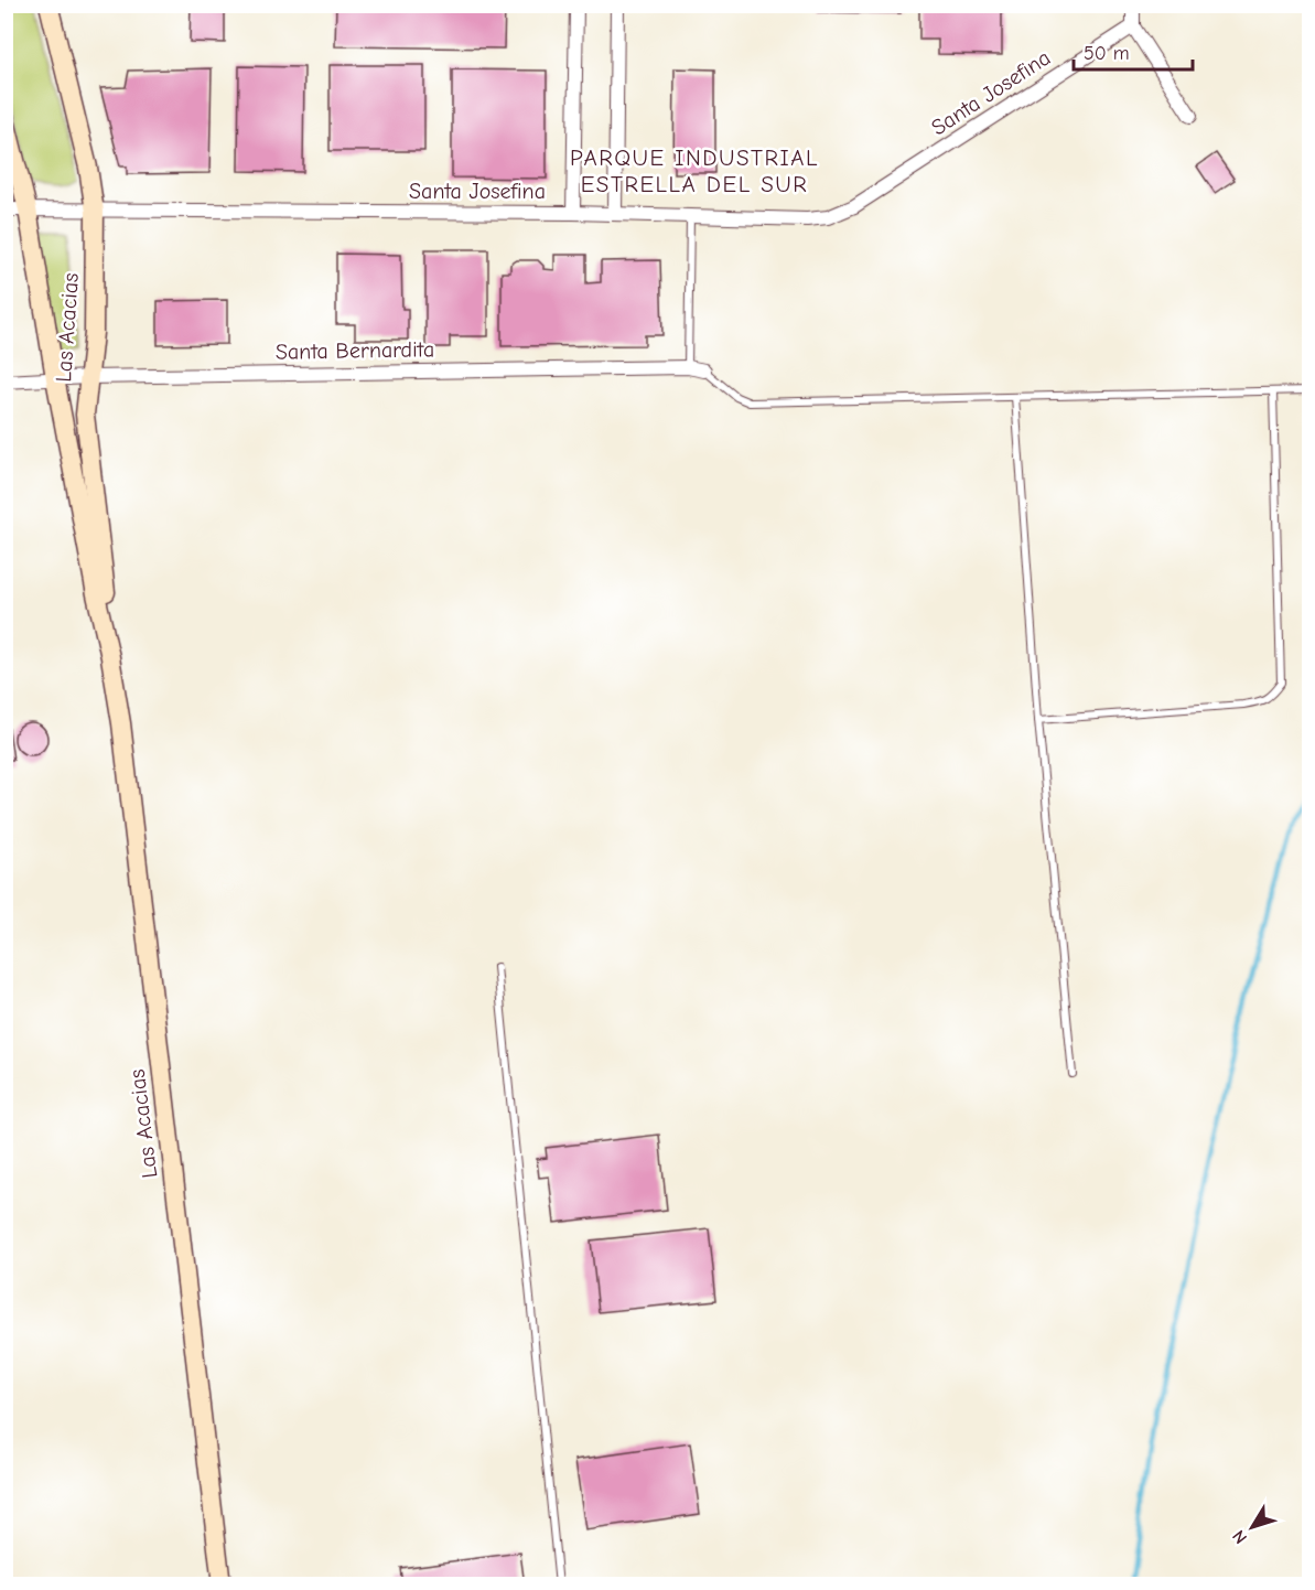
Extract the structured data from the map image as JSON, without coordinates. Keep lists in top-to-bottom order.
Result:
{
  "streets": {
    "main road": ["Las Acacias"],
    "street": ["Santa Josefina", "Santa Bernardita"]
  },
  "crossings": [
    ["Santa Josefina", "Las Acacias"],
    ["Las Acacias", "Santa Bernardita"]
  ],
  "districts": ["PARQUE INDUSTRIAL ESTRELLA DEL SUR"],
  "scale_bar": "50 m",
  "north": "bottom left"
}
